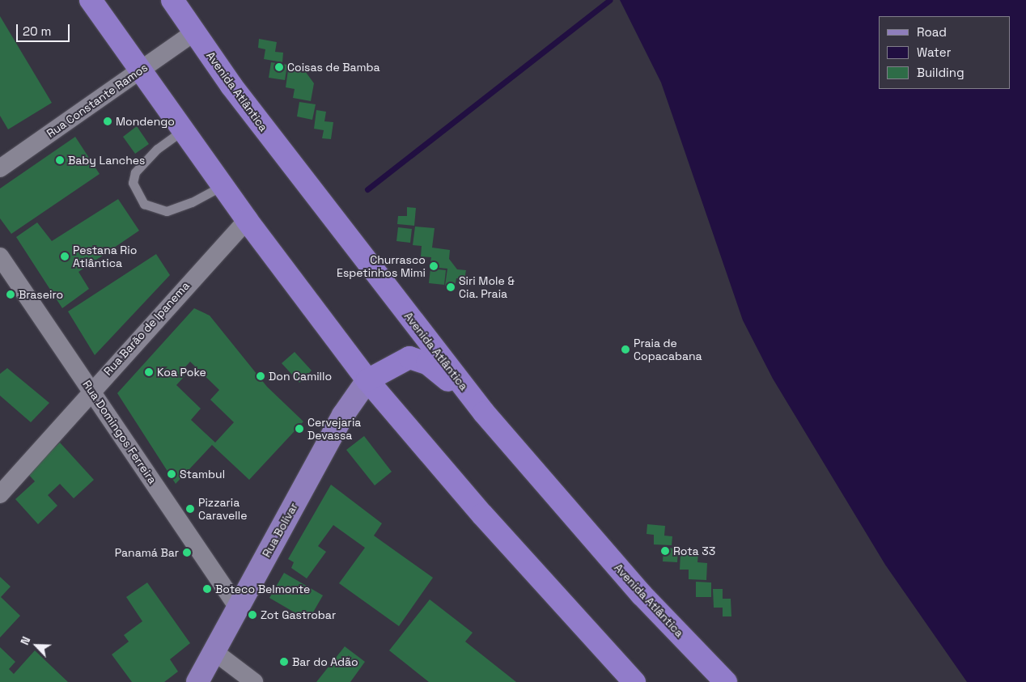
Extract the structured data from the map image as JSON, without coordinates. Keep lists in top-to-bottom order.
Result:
{
  "streets": {
    "highway": ["Avenida Atlântica"],
    "main road": ["Rua Bolívar"],
    "street": ["Rua Constante Ramos", "Rua Barão de Ipanema", "Rua Domingos Ferreira"]
  },
  "crossings": [
    ["Avenida Atlântica", "Rua Constante Ramos"],
    ["Rua Barão de Ipanema", "Rua Domingos Ferreira"],
    ["Rua Domingos Ferreira", "Rua Bolívar"]
  ],
  "places": [
    "Coisas de Bamba",
    "Mondengo",
    "Baby Lanches",
    "Pestana Rio Atlântica",
    "Churrasco Espetinhos Mimi",
    "Siri Mole & Cia. Praia",
    "Braseiro",
    "Praia de Copacabana",
    "Koa Poke",
    "Don Camillo",
    "Cervejaria Devassa",
    "Stambul",
    "Pizzaria Caravelle",
    "Rota 33",
    "Panamá Bar",
    "Boteco Belmonte",
    "Zot Gastrobar",
    "Bar do Adão"
  ],
  "legend": ["Road", "Water", "Building"],
  "scale_bar": "20 m",
  "north": "top left"
}
